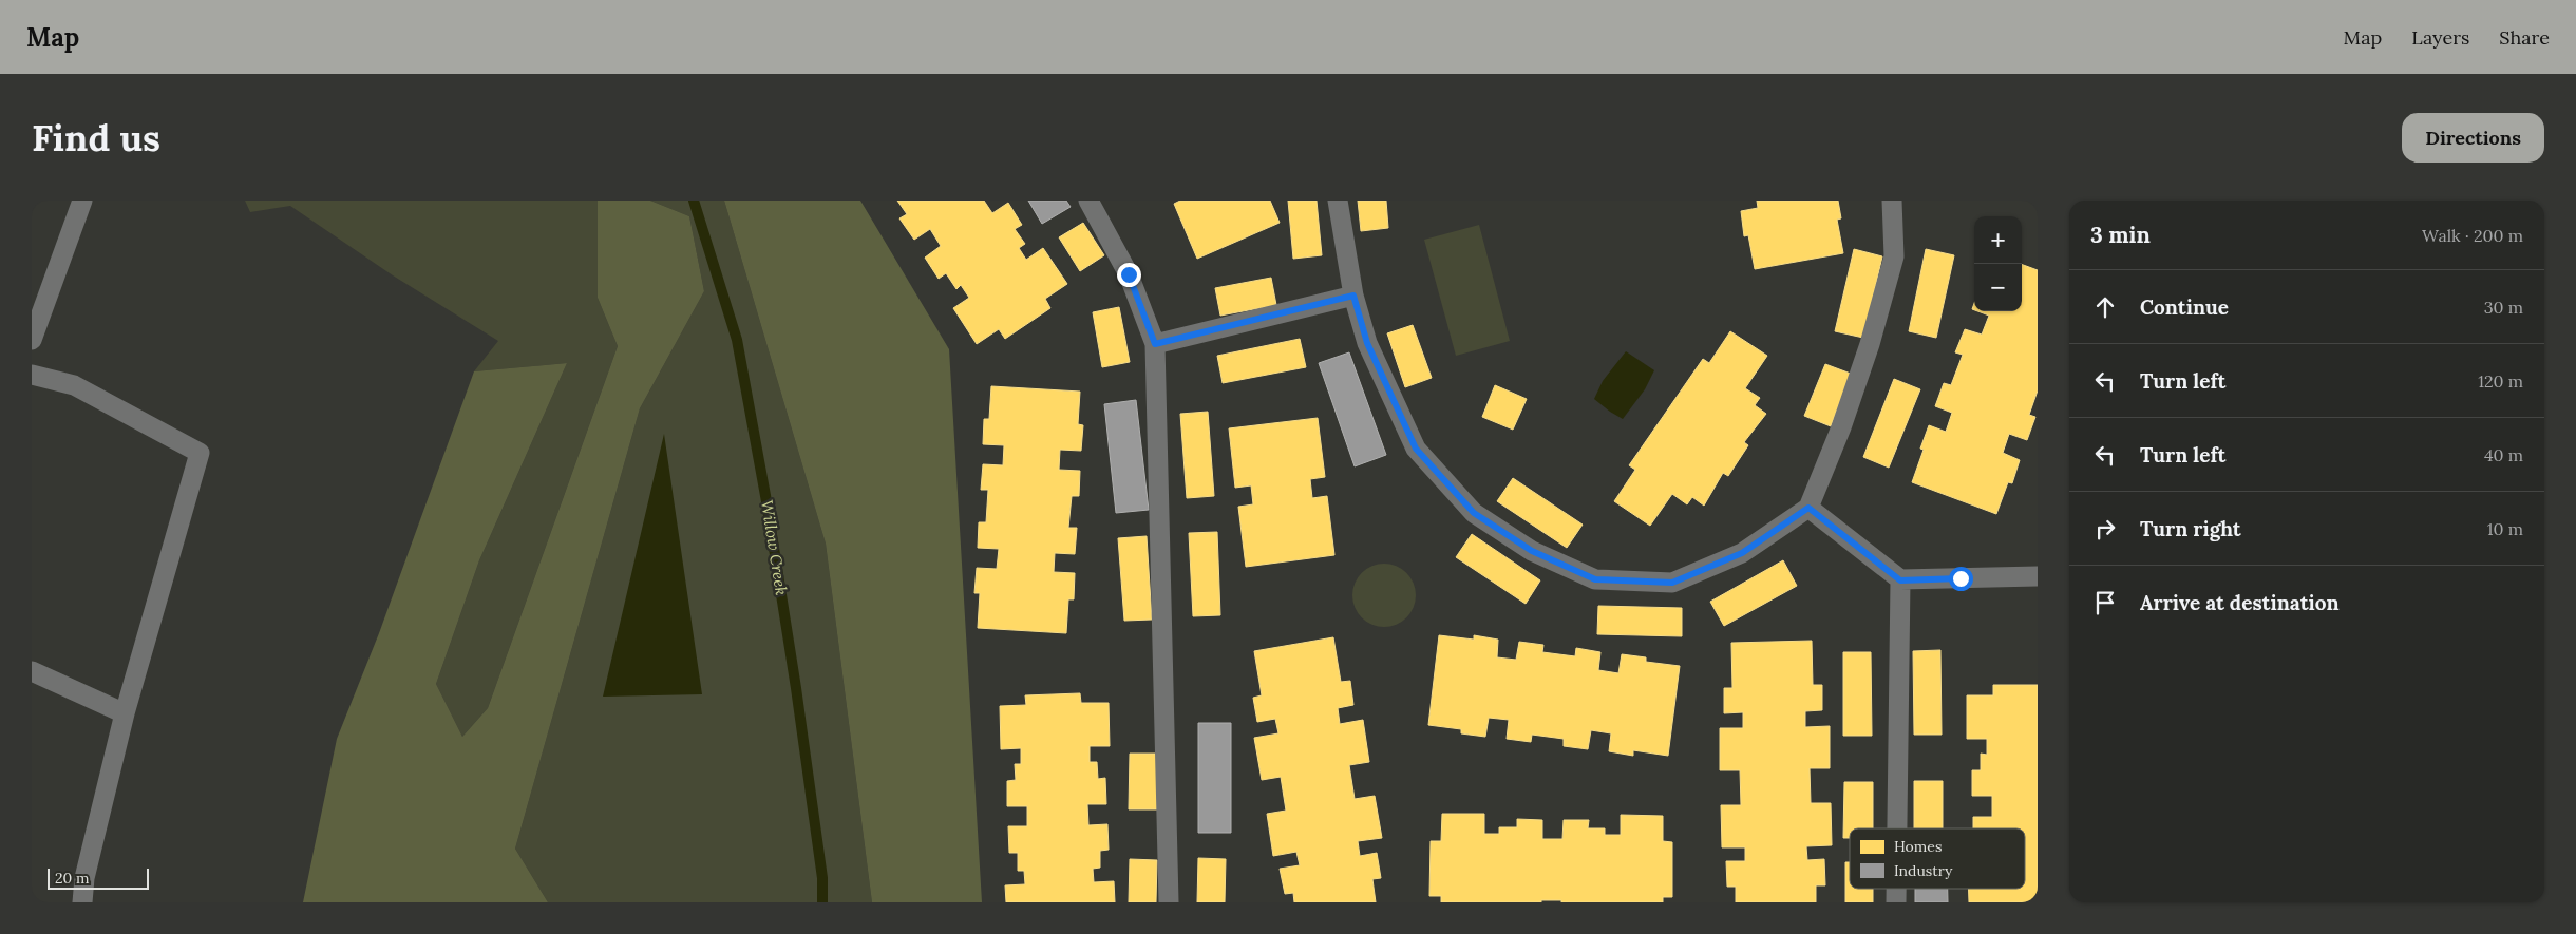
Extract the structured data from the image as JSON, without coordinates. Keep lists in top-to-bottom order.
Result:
{
  "water": ["Willow Creek"],
  "legend": ["Homes", "Industry"],
  "scale_bar": "20 m",
  "page": {
    "header": "Map",
    "nav": ["Map", "Layers", "Share"],
    "buttons": "Directions",
    "title": "Find us",
    "heading": ["3 min", "Walk · 200 m"],
    "map_buttons": ["+", "−"],
    "list": [
      ["Continue", "30 m"],
      ["Turn left", "120 m"],
      ["Turn left", "40 m"],
      ["Turn right", "10 m"],
      "Arrive at destination"
    ],
    "scale": "20 m"
  }
}
